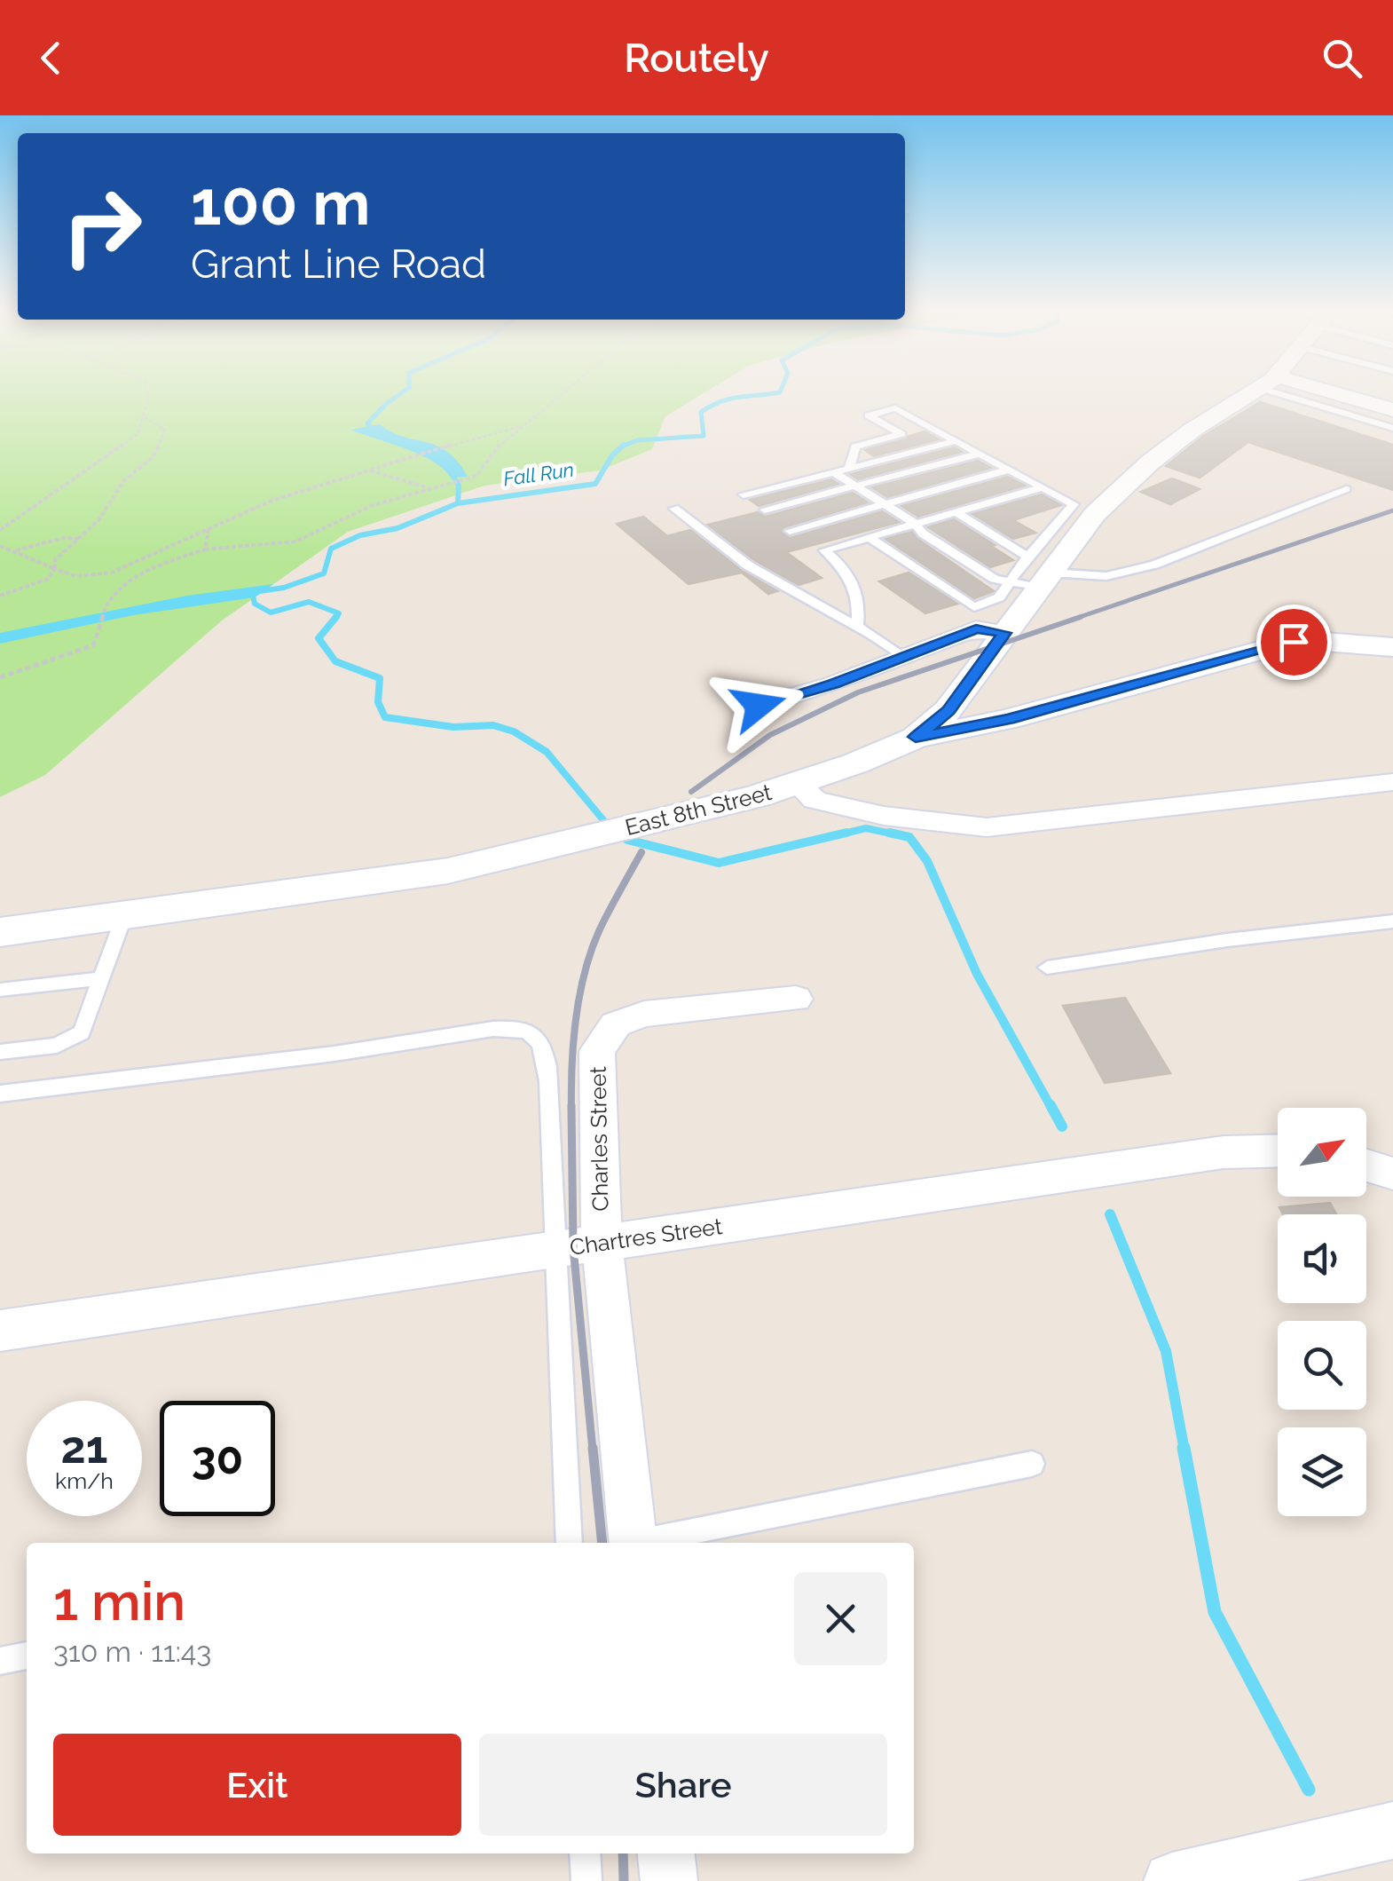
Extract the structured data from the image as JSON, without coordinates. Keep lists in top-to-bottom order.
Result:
{
  "streets": {
    "street": ["East 8th Street", "Charles Street", "Chartres Street"]
  },
  "crossings": [
    ["Charles Street", "Chartres Street"]
  ],
  "water": ["Fall Run"],
  "north": "top right",
  "page": {
    "header": "Routely",
    "turn": ["100 m", "Grant Line Road"],
    "speed": "21 km/h",
    "limit": "30",
    "heading": ["1 min", "310 m · 11:43"],
    "buttons": ["Exit", "Share"]
  }
}
